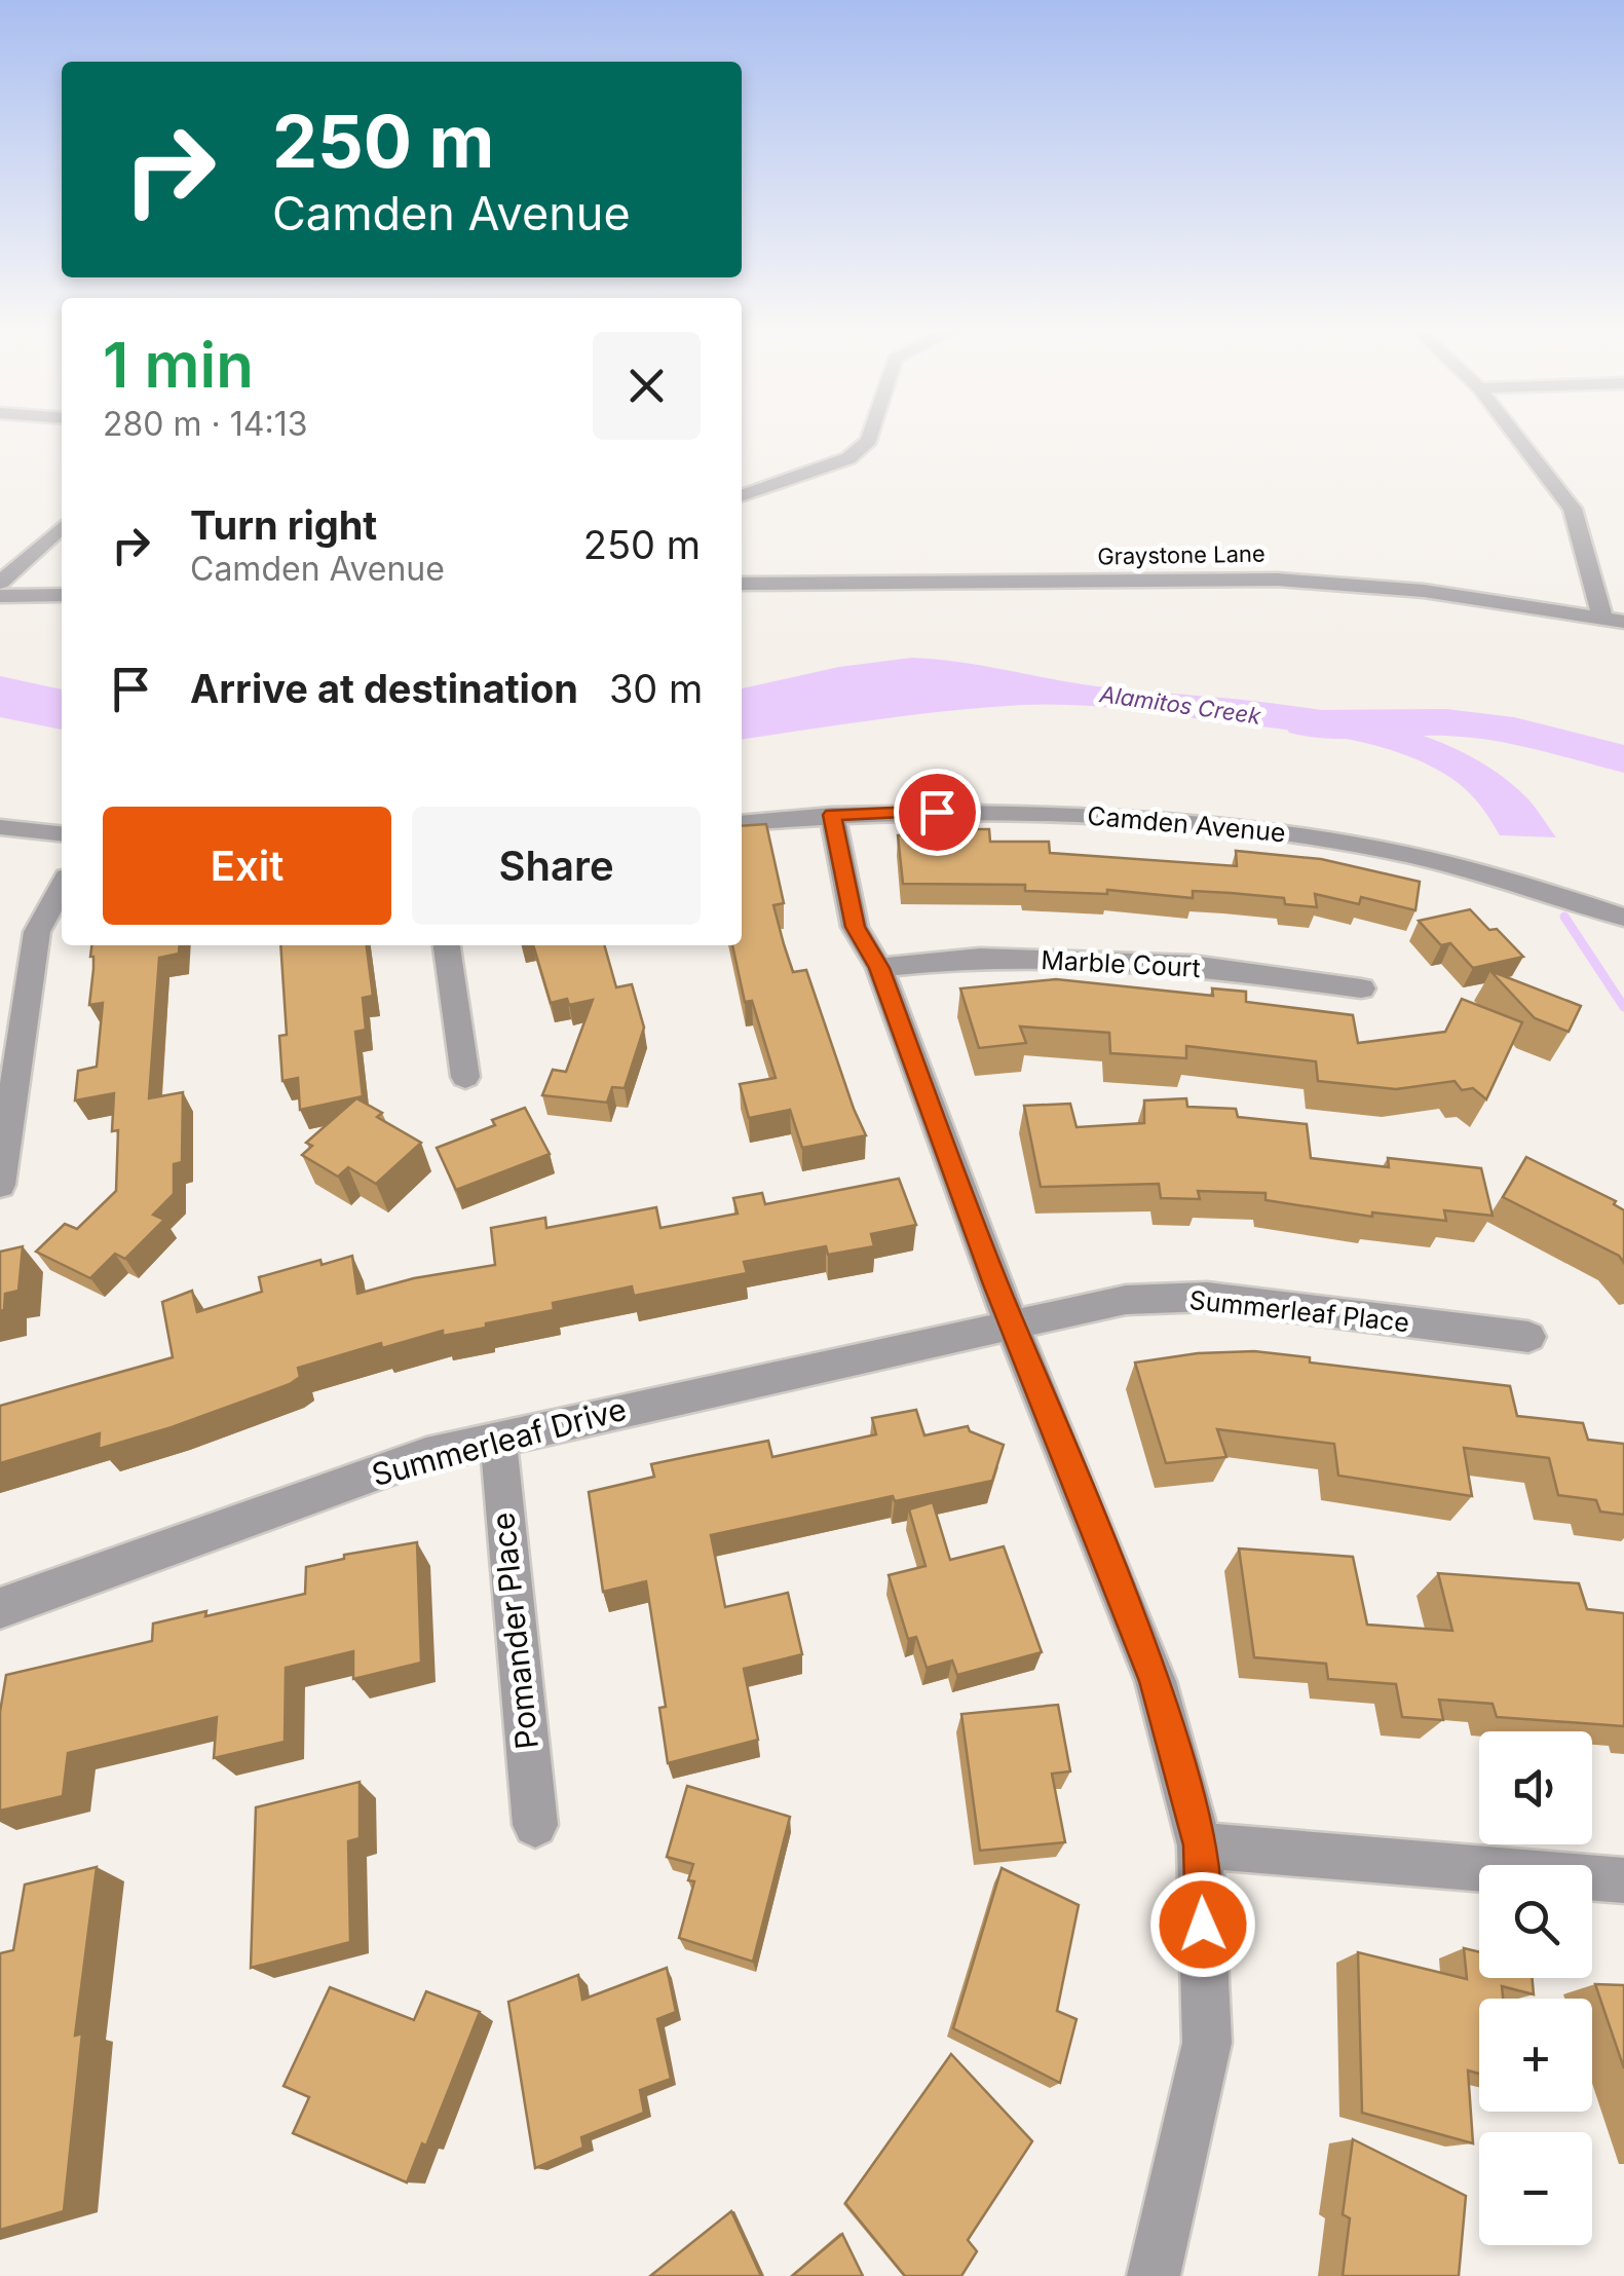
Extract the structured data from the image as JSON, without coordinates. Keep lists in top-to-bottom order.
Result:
{
  "streets": {
    "street": [
      "Graystone Lane",
      "Camden Avenue",
      "Marble Court",
      "Summerleaf Place",
      "Summerleaf Drive",
      "Pomander Place"
    ]
  },
  "crossings": [
    ["Summerleaf Place", "Summerleaf Drive"],
    ["Summerleaf Drive", "Pomander Place"]
  ],
  "water": ["Alamitos Creek"],
  "page": {
    "turn": ["250 m", "Camden Avenue"],
    "heading": ["1 min", "280 m · 14:13"],
    "list": [
      {
        "name": "Turn right",
        "note": "Camden Avenue",
        "value": "250 m"
      },
      {
        "name": "Arrive at destination",
        "value": "30 m"
      }
    ],
    "buttons": ["Exit", "Share"],
    "map_buttons": ["+", "−"]
  }
}
